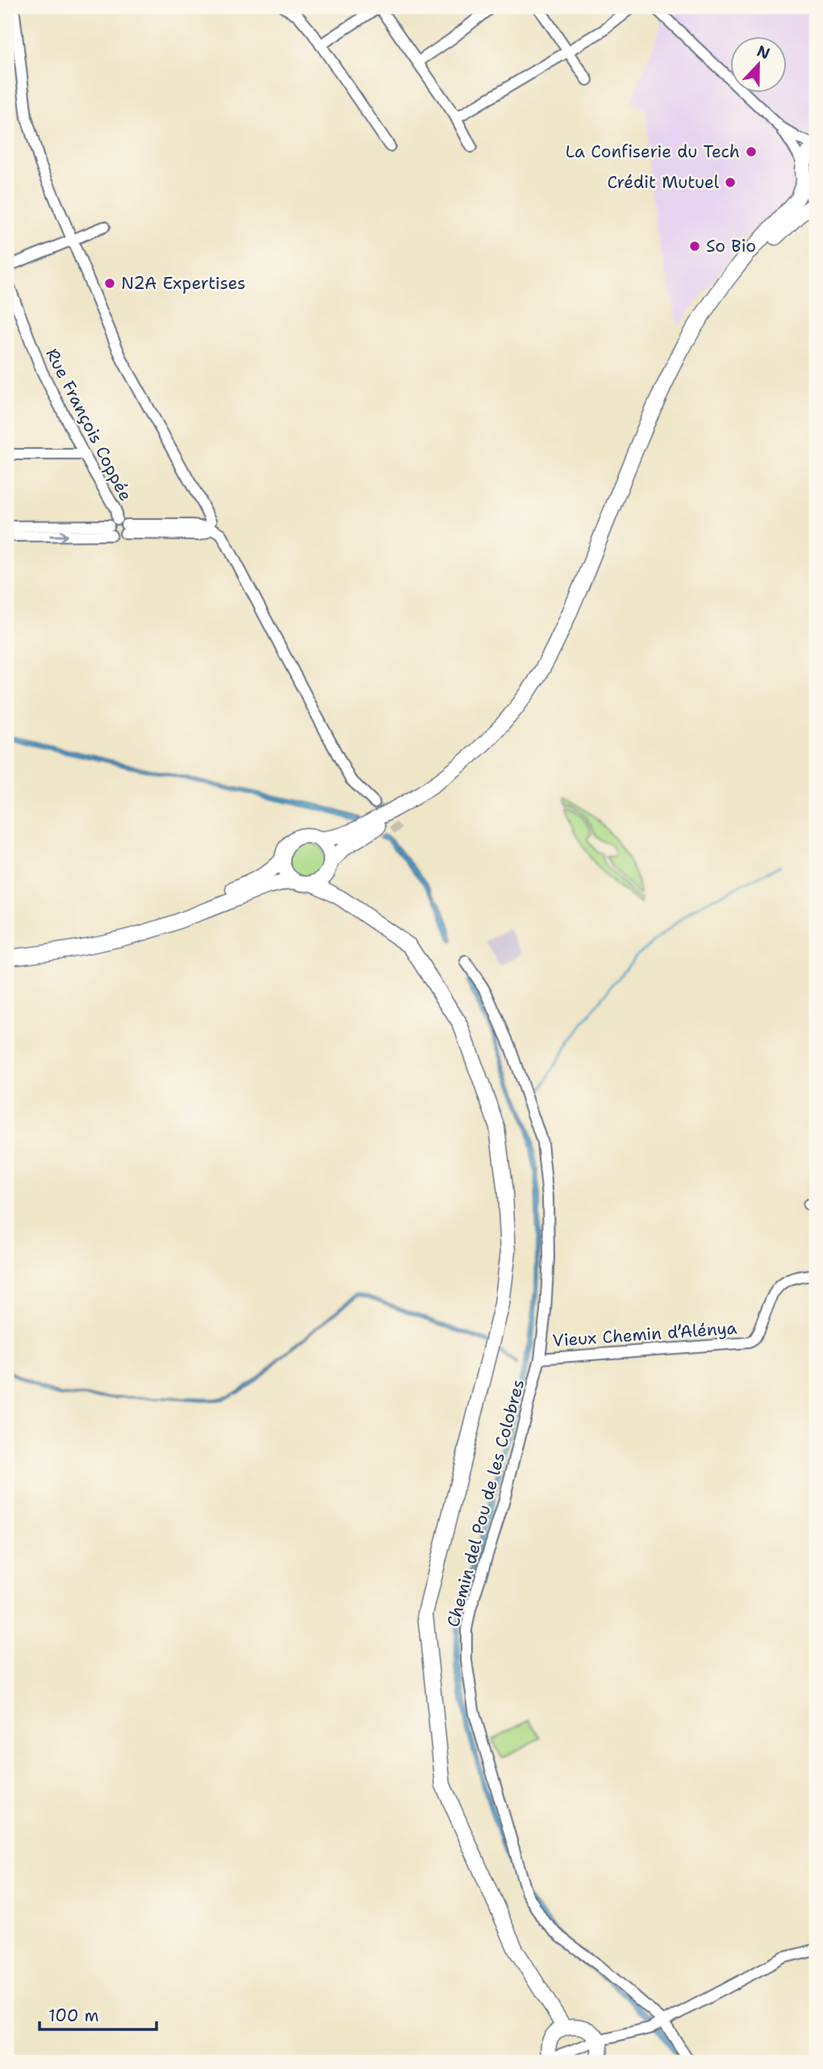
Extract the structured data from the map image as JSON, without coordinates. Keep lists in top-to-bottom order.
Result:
{
  "streets": {
    "street": ["Rue François Coppée", "Vieux Chemin d’Alénya", "Chemin del Pou de les Colobres"]
  },
  "crossings": [
    ["Vieux Chemin d’Alénya", "Chemin del Pou de les Colobres"]
  ],
  "places": [
    "La Confiserie du Tech",
    "Crédit Mutuel",
    "So Bio",
    "N2A Expertises"
  ],
  "scale_bar": "100 m",
  "north": "top"
}
